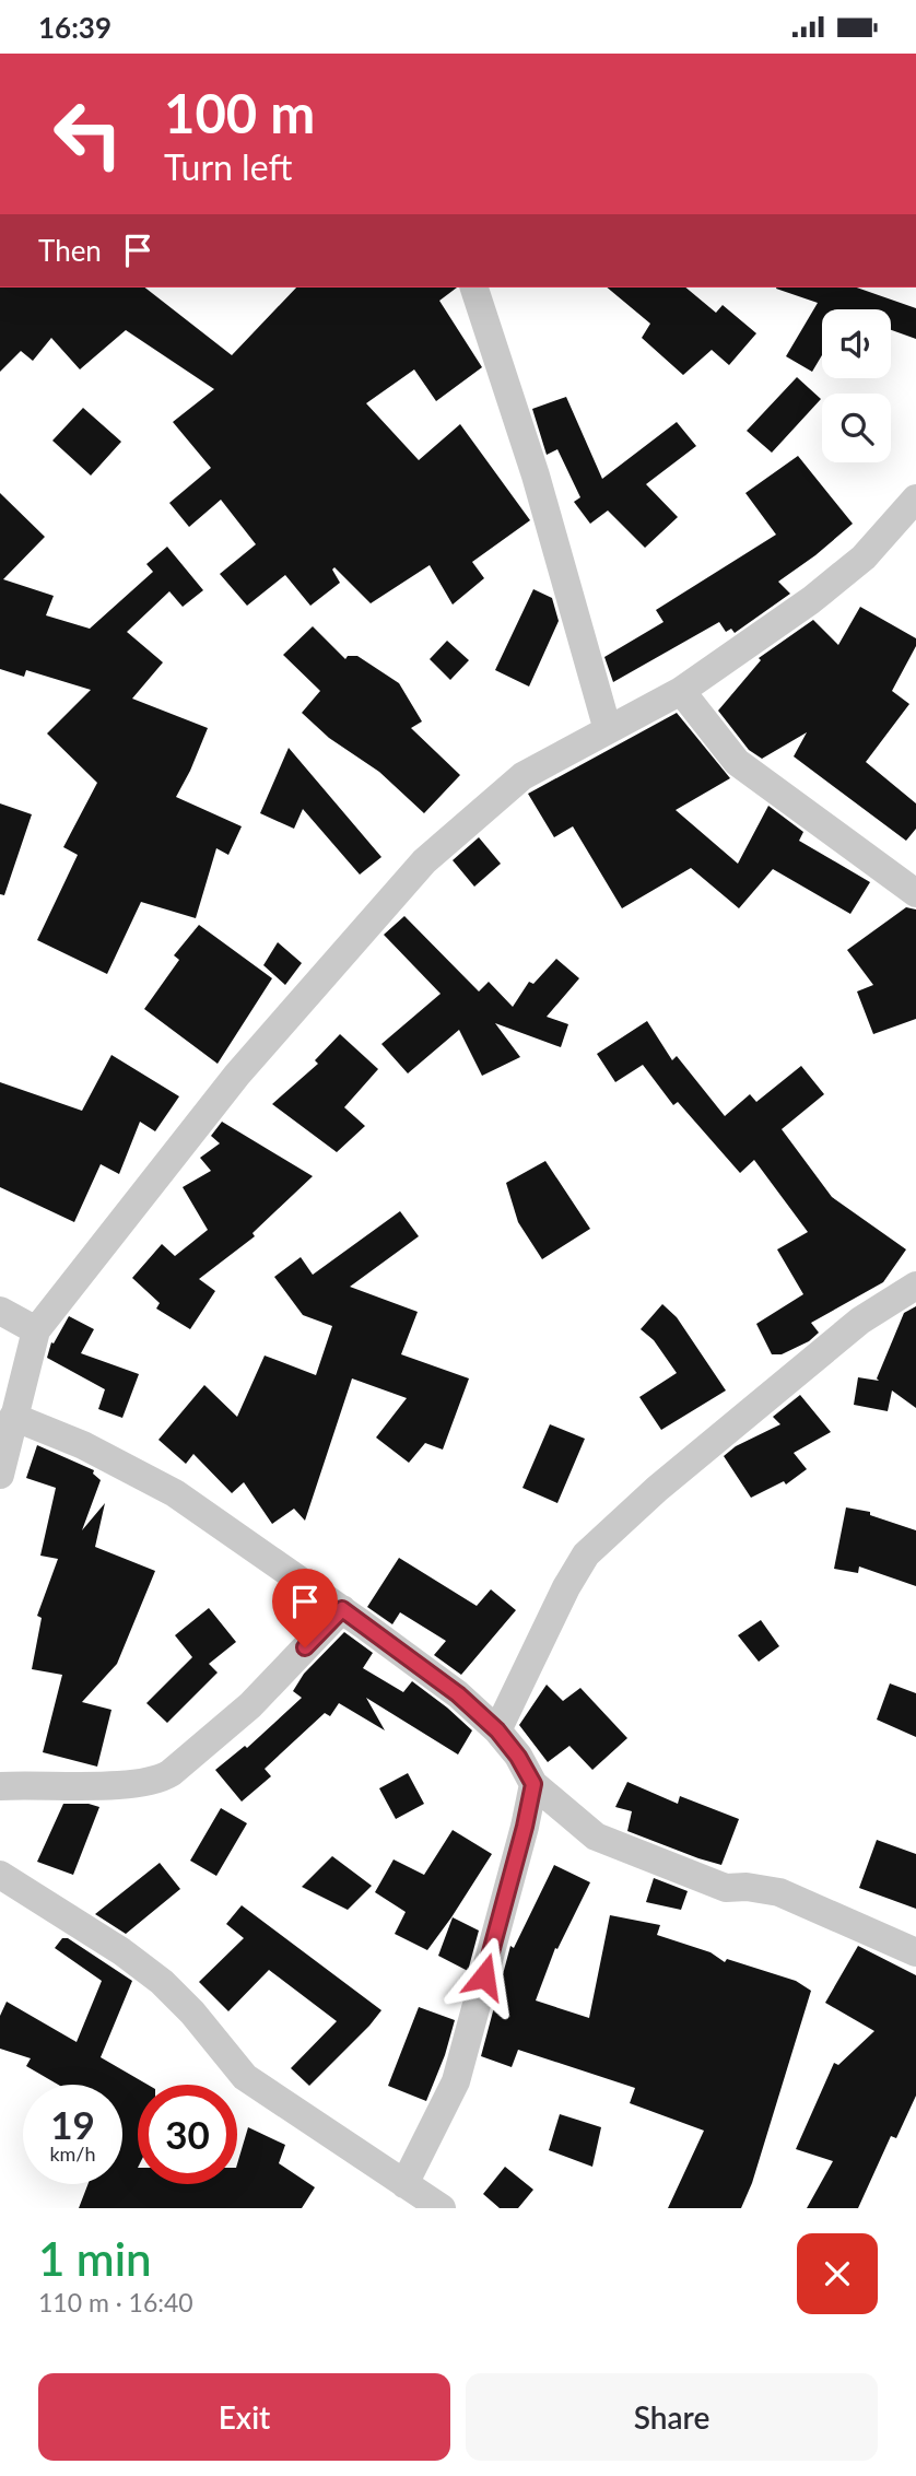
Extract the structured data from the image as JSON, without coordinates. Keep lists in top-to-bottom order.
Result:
{
  "page": {
    "status": "16:39",
    "turn": ["100 m", "Turn left"],
    "then": "Then",
    "speed": "19 km/h",
    "limit": "30",
    "heading": ["1 min", "110 m · 16:40"],
    "buttons": ["Exit", "Share"]
  }
}
